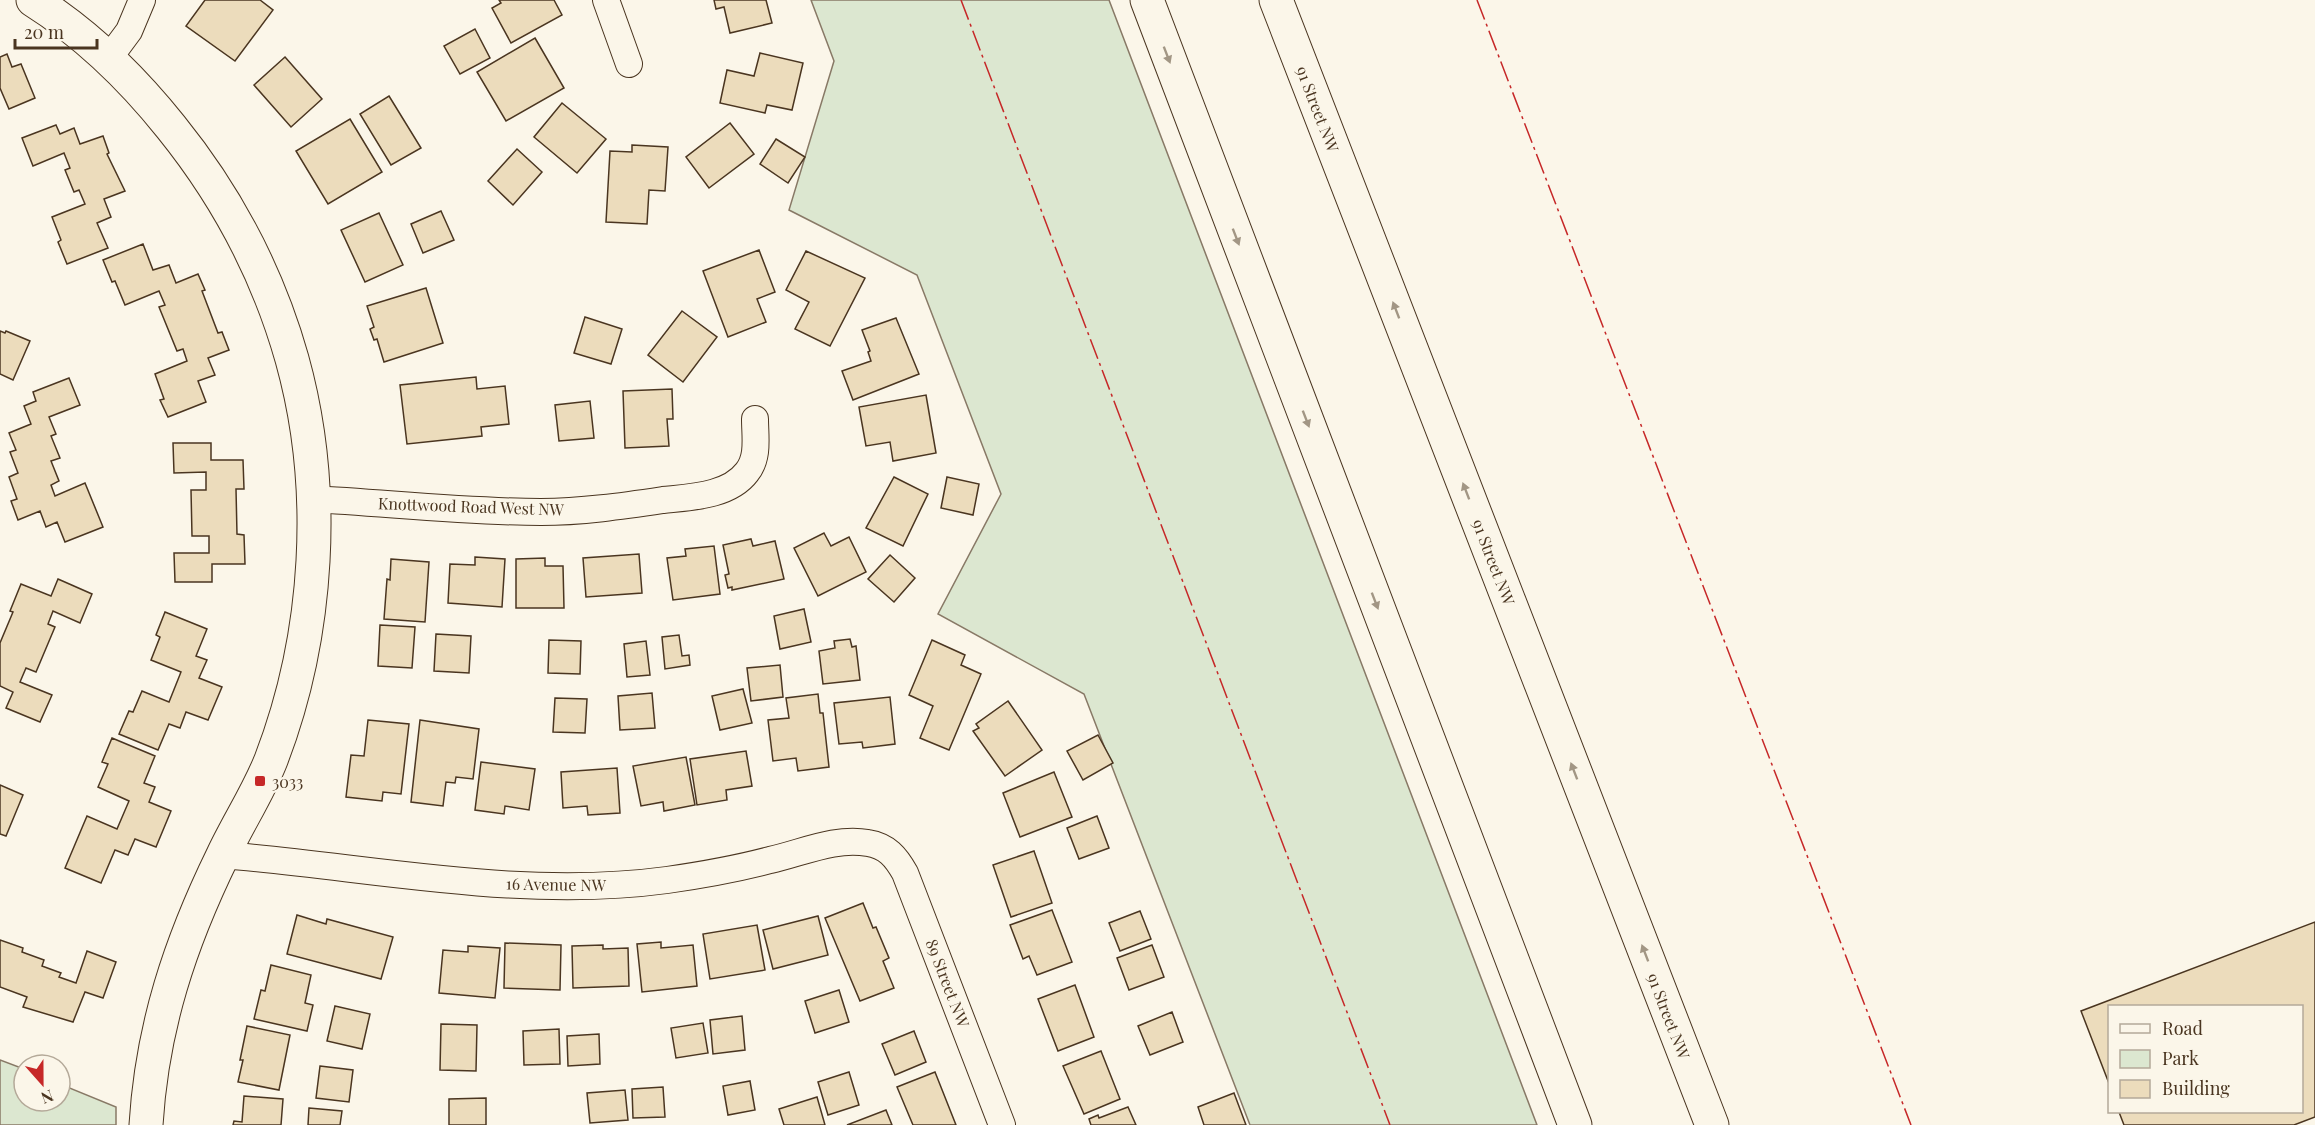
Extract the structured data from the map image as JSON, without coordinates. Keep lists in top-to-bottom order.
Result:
{
  "streets": {
    "main road": ["91 Street NW"],
    "street": ["Knottwood Road West NW", "16 Avenue NW", "89 Street NW"]
  },
  "crossings": [
    ["16 Avenue NW", "89 Street NW"]
  ],
  "places": {
    "transit": ["3033"]
  },
  "legend": ["Road", "Park", "Building"],
  "scale_bar": "20 m",
  "north": "bottom"
}
